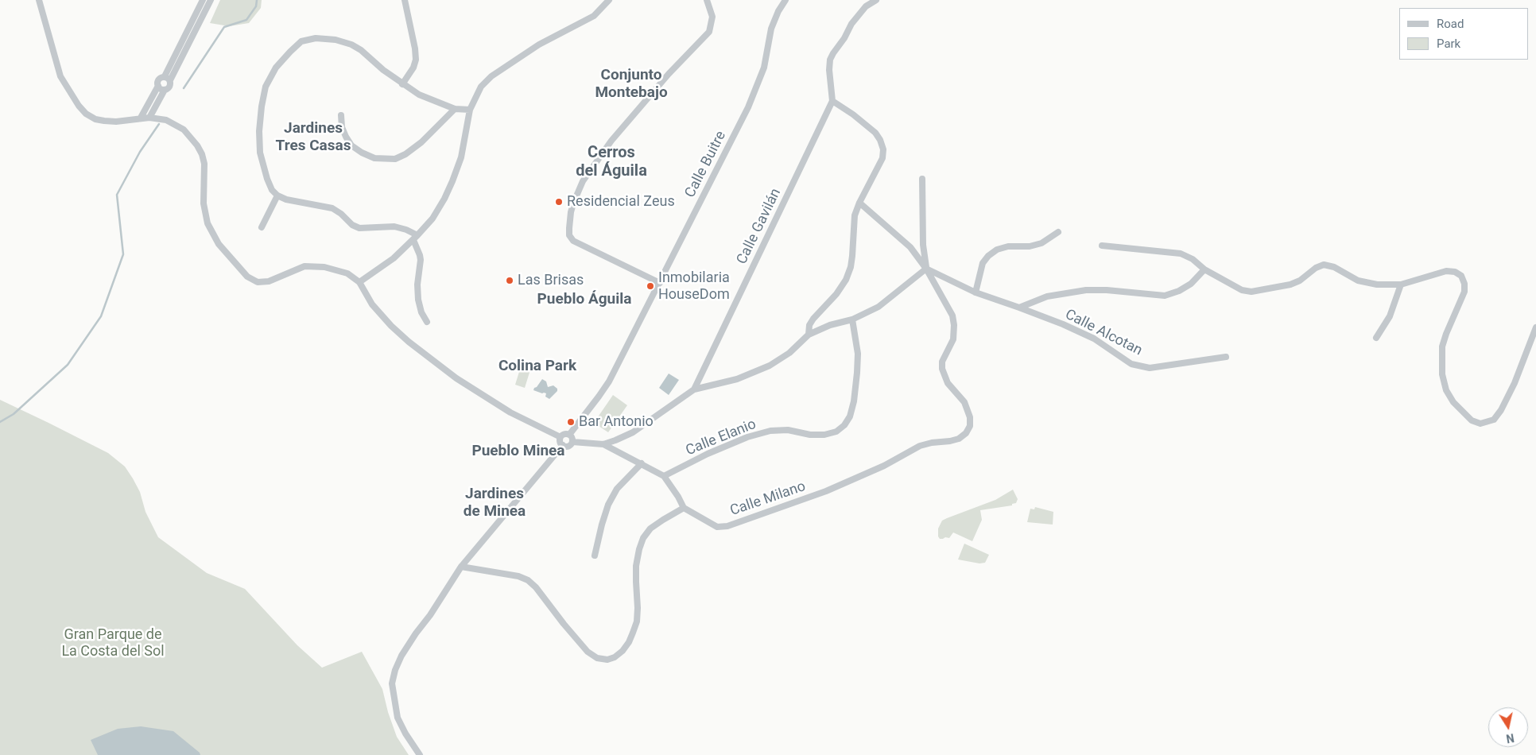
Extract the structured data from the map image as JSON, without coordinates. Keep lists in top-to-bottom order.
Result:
{
  "streets": {
    "street": [
      "Calle Buitre",
      "Calle Gavilán",
      "Calle Alcotan",
      "Calle Elanio",
      "Calle Milano"
    ]
  },
  "crossings": [
    ["Calle Alcotan", "Calle Milano"]
  ],
  "districts": [
    "Conjunto Montebajo",
    "Jardines Tres Casas",
    "Cerros del Águila",
    "Pueblo Águila",
    "Colina Park",
    "Pueblo Minea",
    "Jardines de Minea"
  ],
  "parks": ["Gran Parque de La Costa del Sol"],
  "places": [
    "Residencial Zeus",
    "Las Brisas",
    "Inmobilaria HouseDom",
    "Bar Antonio"
  ],
  "legend": ["Road", "Park"],
  "north": "bottom"
}
